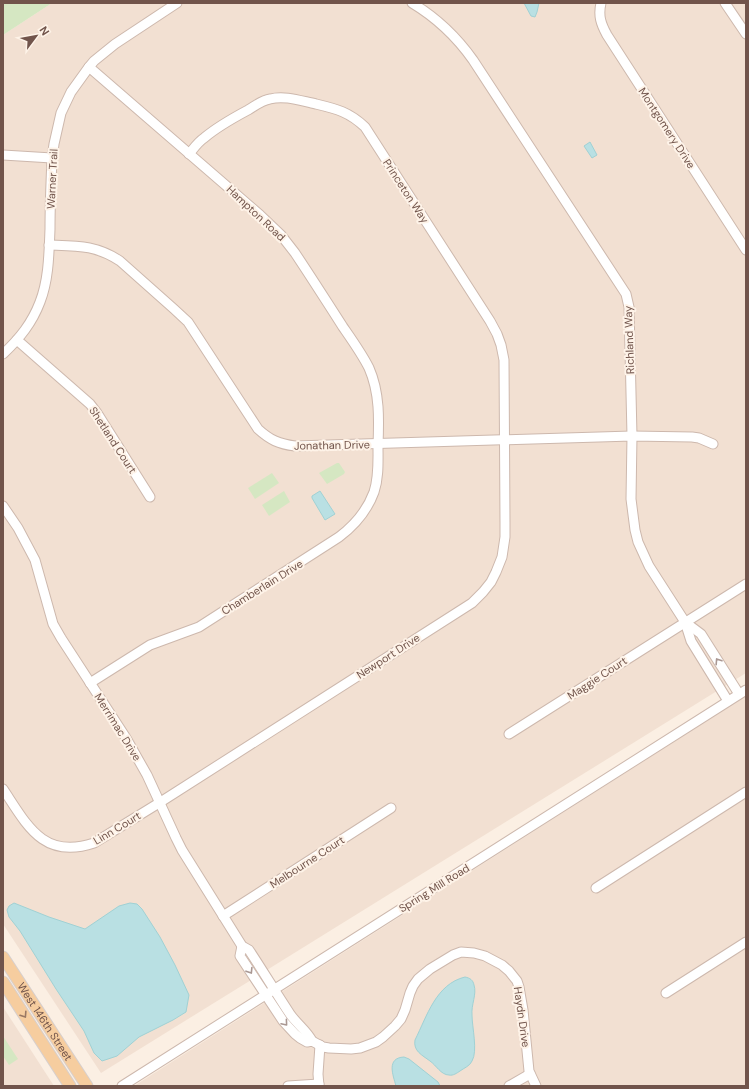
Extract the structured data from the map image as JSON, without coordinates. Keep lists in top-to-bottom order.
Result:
{
  "streets": {
    "main road": ["West 146th Street"],
    "street": [
      "Montgomery Drive",
      "Warner Trail",
      "Princeton Way",
      "Hampton Road",
      "Richland Way",
      "Shetland Court",
      "Jonathan Drive",
      "Chamberlain Drive",
      "Newport Drive",
      "Maggie Court",
      "Merrimac Drive",
      "Linn Court",
      "Melbourne Court",
      "Spring Mill Road",
      "Haydn Drive"
    ]
  },
  "crossings": [
    ["Warner Trail", "Hampton Road"],
    ["Warner Trail", "Shetland Court"],
    ["Warner Trail", "Jonathan Drive"],
    ["Princeton Way", "Hampton Road"],
    ["Princeton Way", "Jonathan Drive"],
    ["Princeton Way", "Newport Drive"],
    ["Hampton Road", "Jonathan Drive"],
    ["Hampton Road", "Chamberlain Drive"],
    ["Richland Way", "Jonathan Drive"],
    ["Richland Way", "Maggie Court"],
    ["Richland Way", "Spring Mill Road"],
    ["Jonathan Drive", "Chamberlain Drive"],
    ["Jonathan Drive", "Newport Drive"],
    ["Chamberlain Drive", "Merrimac Drive"],
    ["Newport Drive", "Merrimac Drive"],
    ["Newport Drive", "Linn Court"],
    ["Merrimac Drive", "Linn Court"],
    ["Merrimac Drive", "Melbourne Court"],
    ["Merrimac Drive", "Spring Mill Road"],
    ["Merrimac Drive", "Haydn Drive"]
  ],
  "north": "top right"
}
